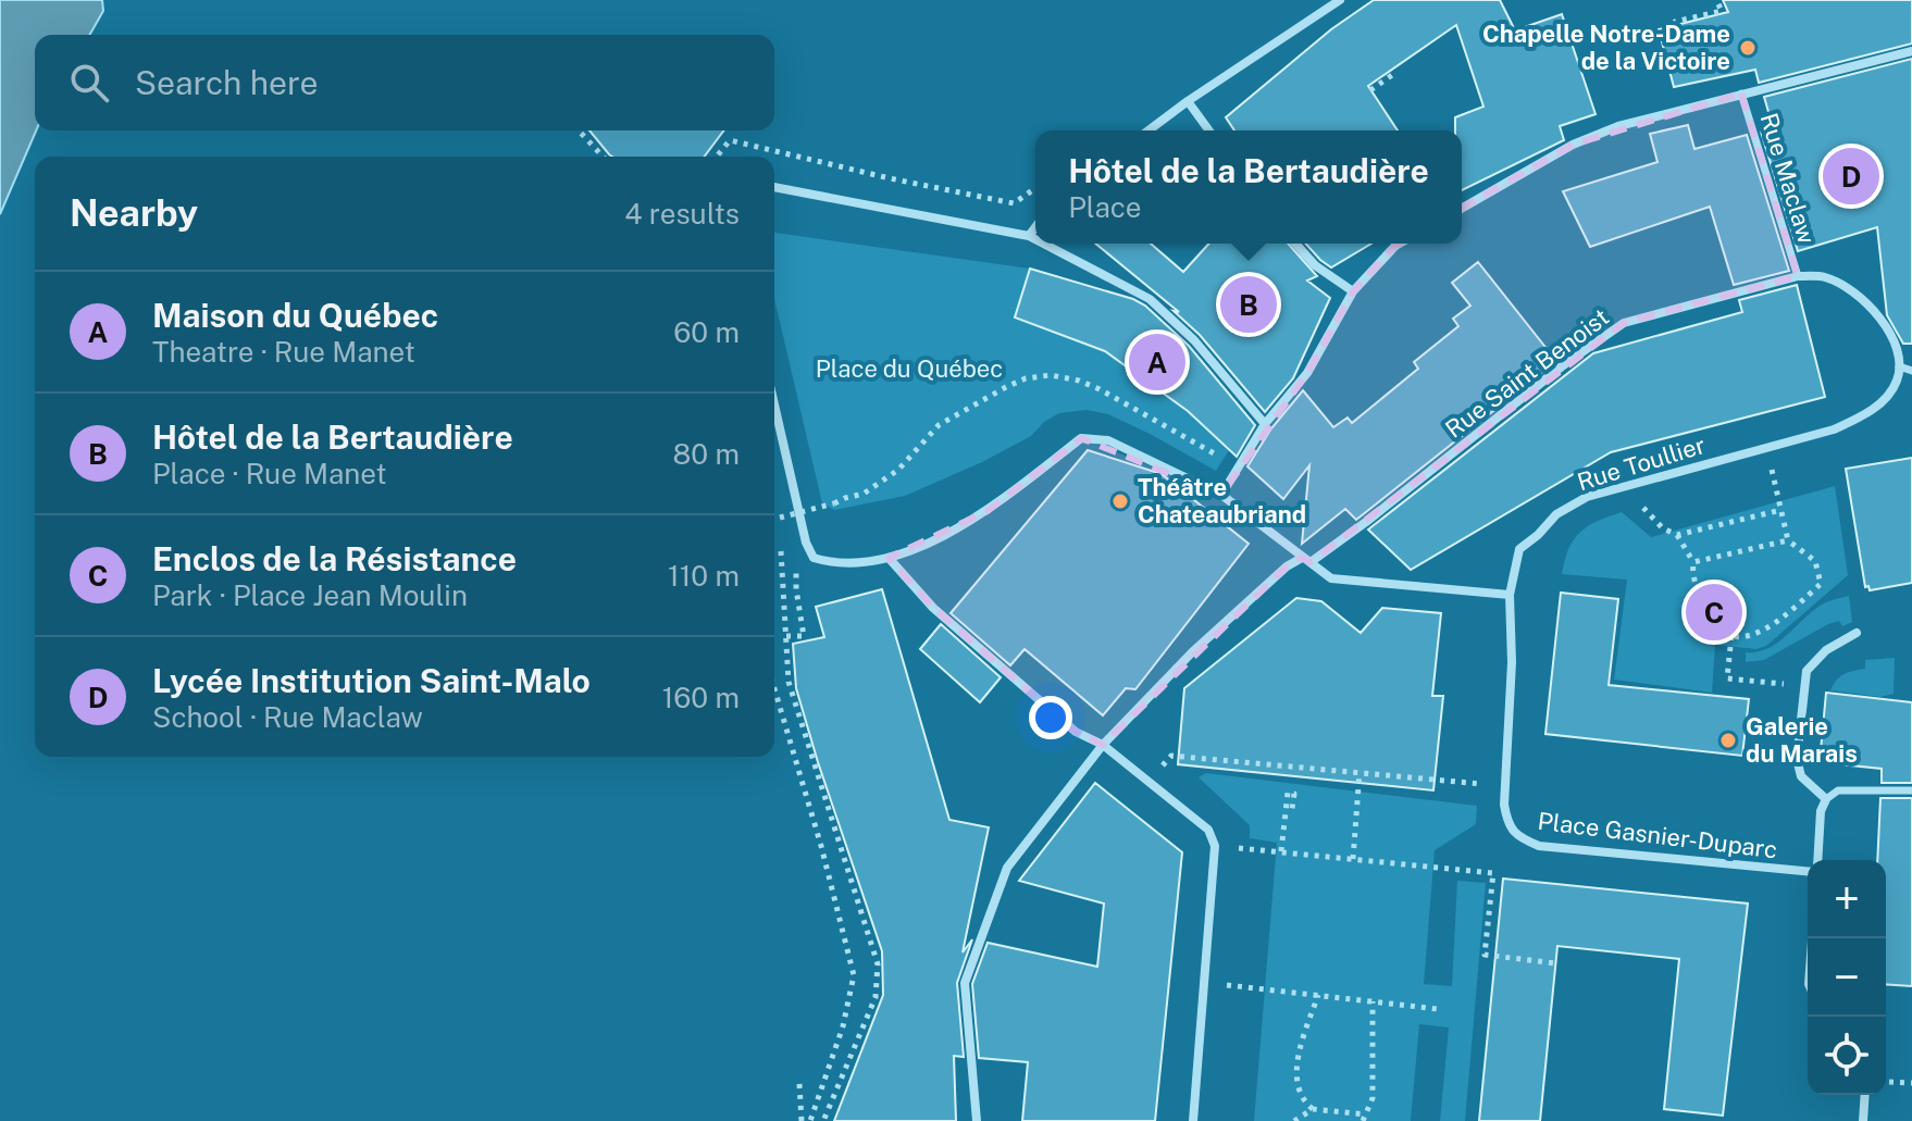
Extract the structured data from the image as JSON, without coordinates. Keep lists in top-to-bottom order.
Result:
{
  "streets": {
    "street": [
      "Rue Maclaw",
      "Rue Saint Benoist",
      "Rue Toullier",
      "Place Gasnier-Duparc"
    ]
  },
  "crossings": [
    ["Rue Maclaw", "Rue Saint Benoist"],
    ["Rue Toullier", "Place Gasnier-Duparc"]
  ],
  "parks": ["Place du Québec"],
  "places": ["Chapelle Notre-Dame de la Victoire", "Théâtre Chateaubriand", "Galerie du Marais"],
  "page": {
    "search": "Search here",
    "popup": ["Hôtel de la Bertaudière", "Place"],
    "pins": [
      "D",
      "B",
      "A",
      "C"
    ],
    "heading": ["Nearby", "4 results"],
    "list": [
      {
        "mark": "A",
        "name": "Maison du Québec",
        "note": "Theatre · Rue Manet",
        "value": "60 m"
      },
      {
        "mark": "B",
        "name": "Hôtel de la Bertaudière",
        "note": "Place · Rue Manet",
        "value": "80 m"
      },
      {
        "mark": "C",
        "name": "Enclos de la Résistance",
        "note": "Park · Place Jean Moulin",
        "value": "110 m"
      },
      {
        "mark": "D",
        "name": "Lycée Institution Saint-Malo",
        "note": "School · Rue Maclaw",
        "value": "160 m"
      }
    ],
    "map_buttons": ["+", "−"]
  }
}
